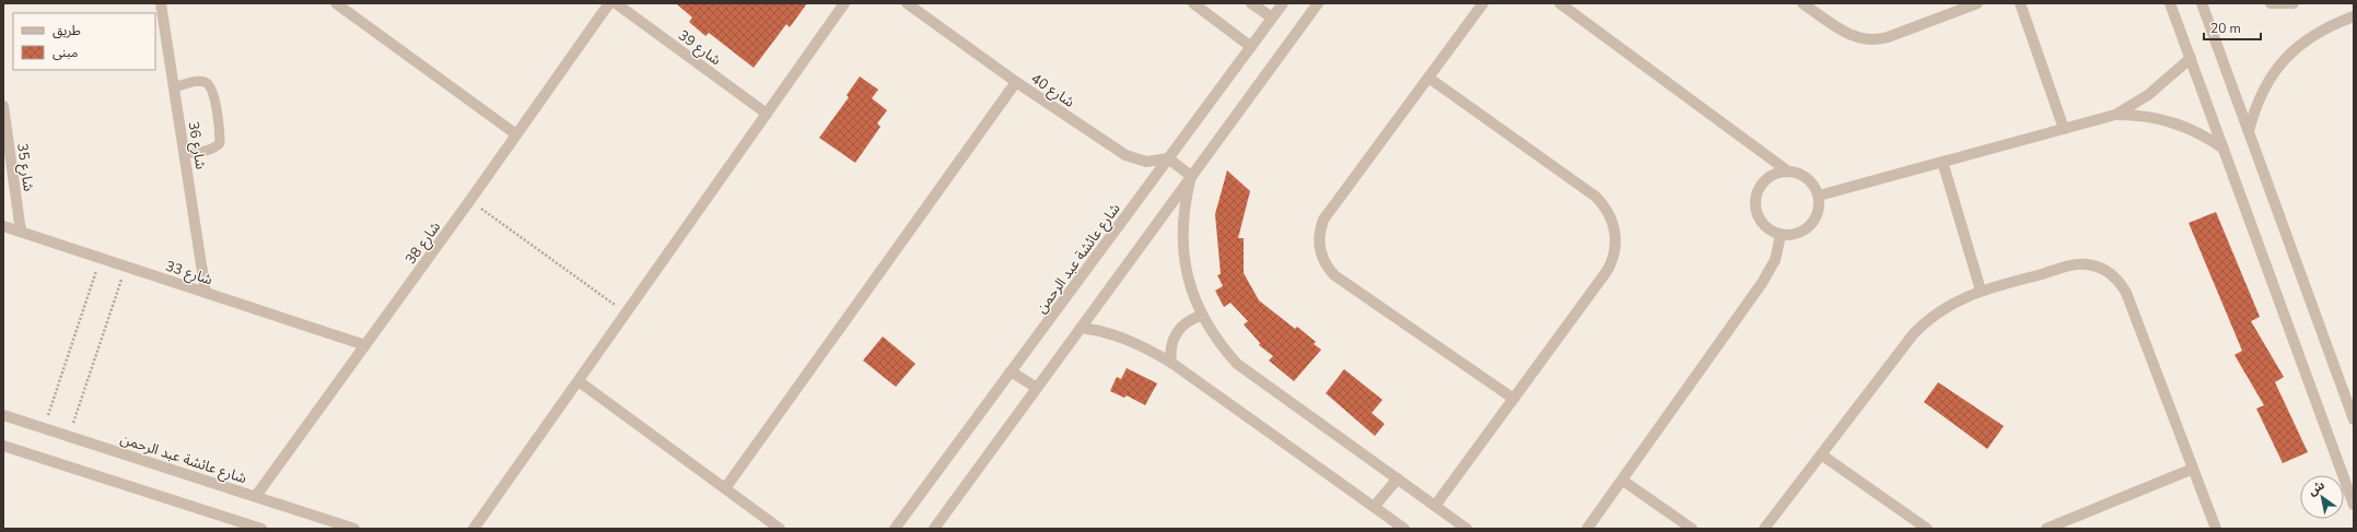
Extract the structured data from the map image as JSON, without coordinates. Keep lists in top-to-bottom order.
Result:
{
  "streets": {
    "street": [
      "شارع 39",
      "شارع 40",
      "شارع 36",
      "شارع 35",
      "شارع 38",
      "شارع عائشة عبد الرحمن",
      "شارع 33"
    ]
  },
  "crossings": [
    ["شارع 40", "شارع عائشة عبد الرحمن"],
    ["شارع 36", "شارع 33"],
    ["شارع 35", "شارع 33"],
    ["شارع 38", "شارع عائشة عبد الرحمن"],
    ["شارع 38", "شارع 33"]
  ],
  "legend": ["طريق", "مبنى"],
  "scale_bar": "20 m",
  "north": "top left"
}
